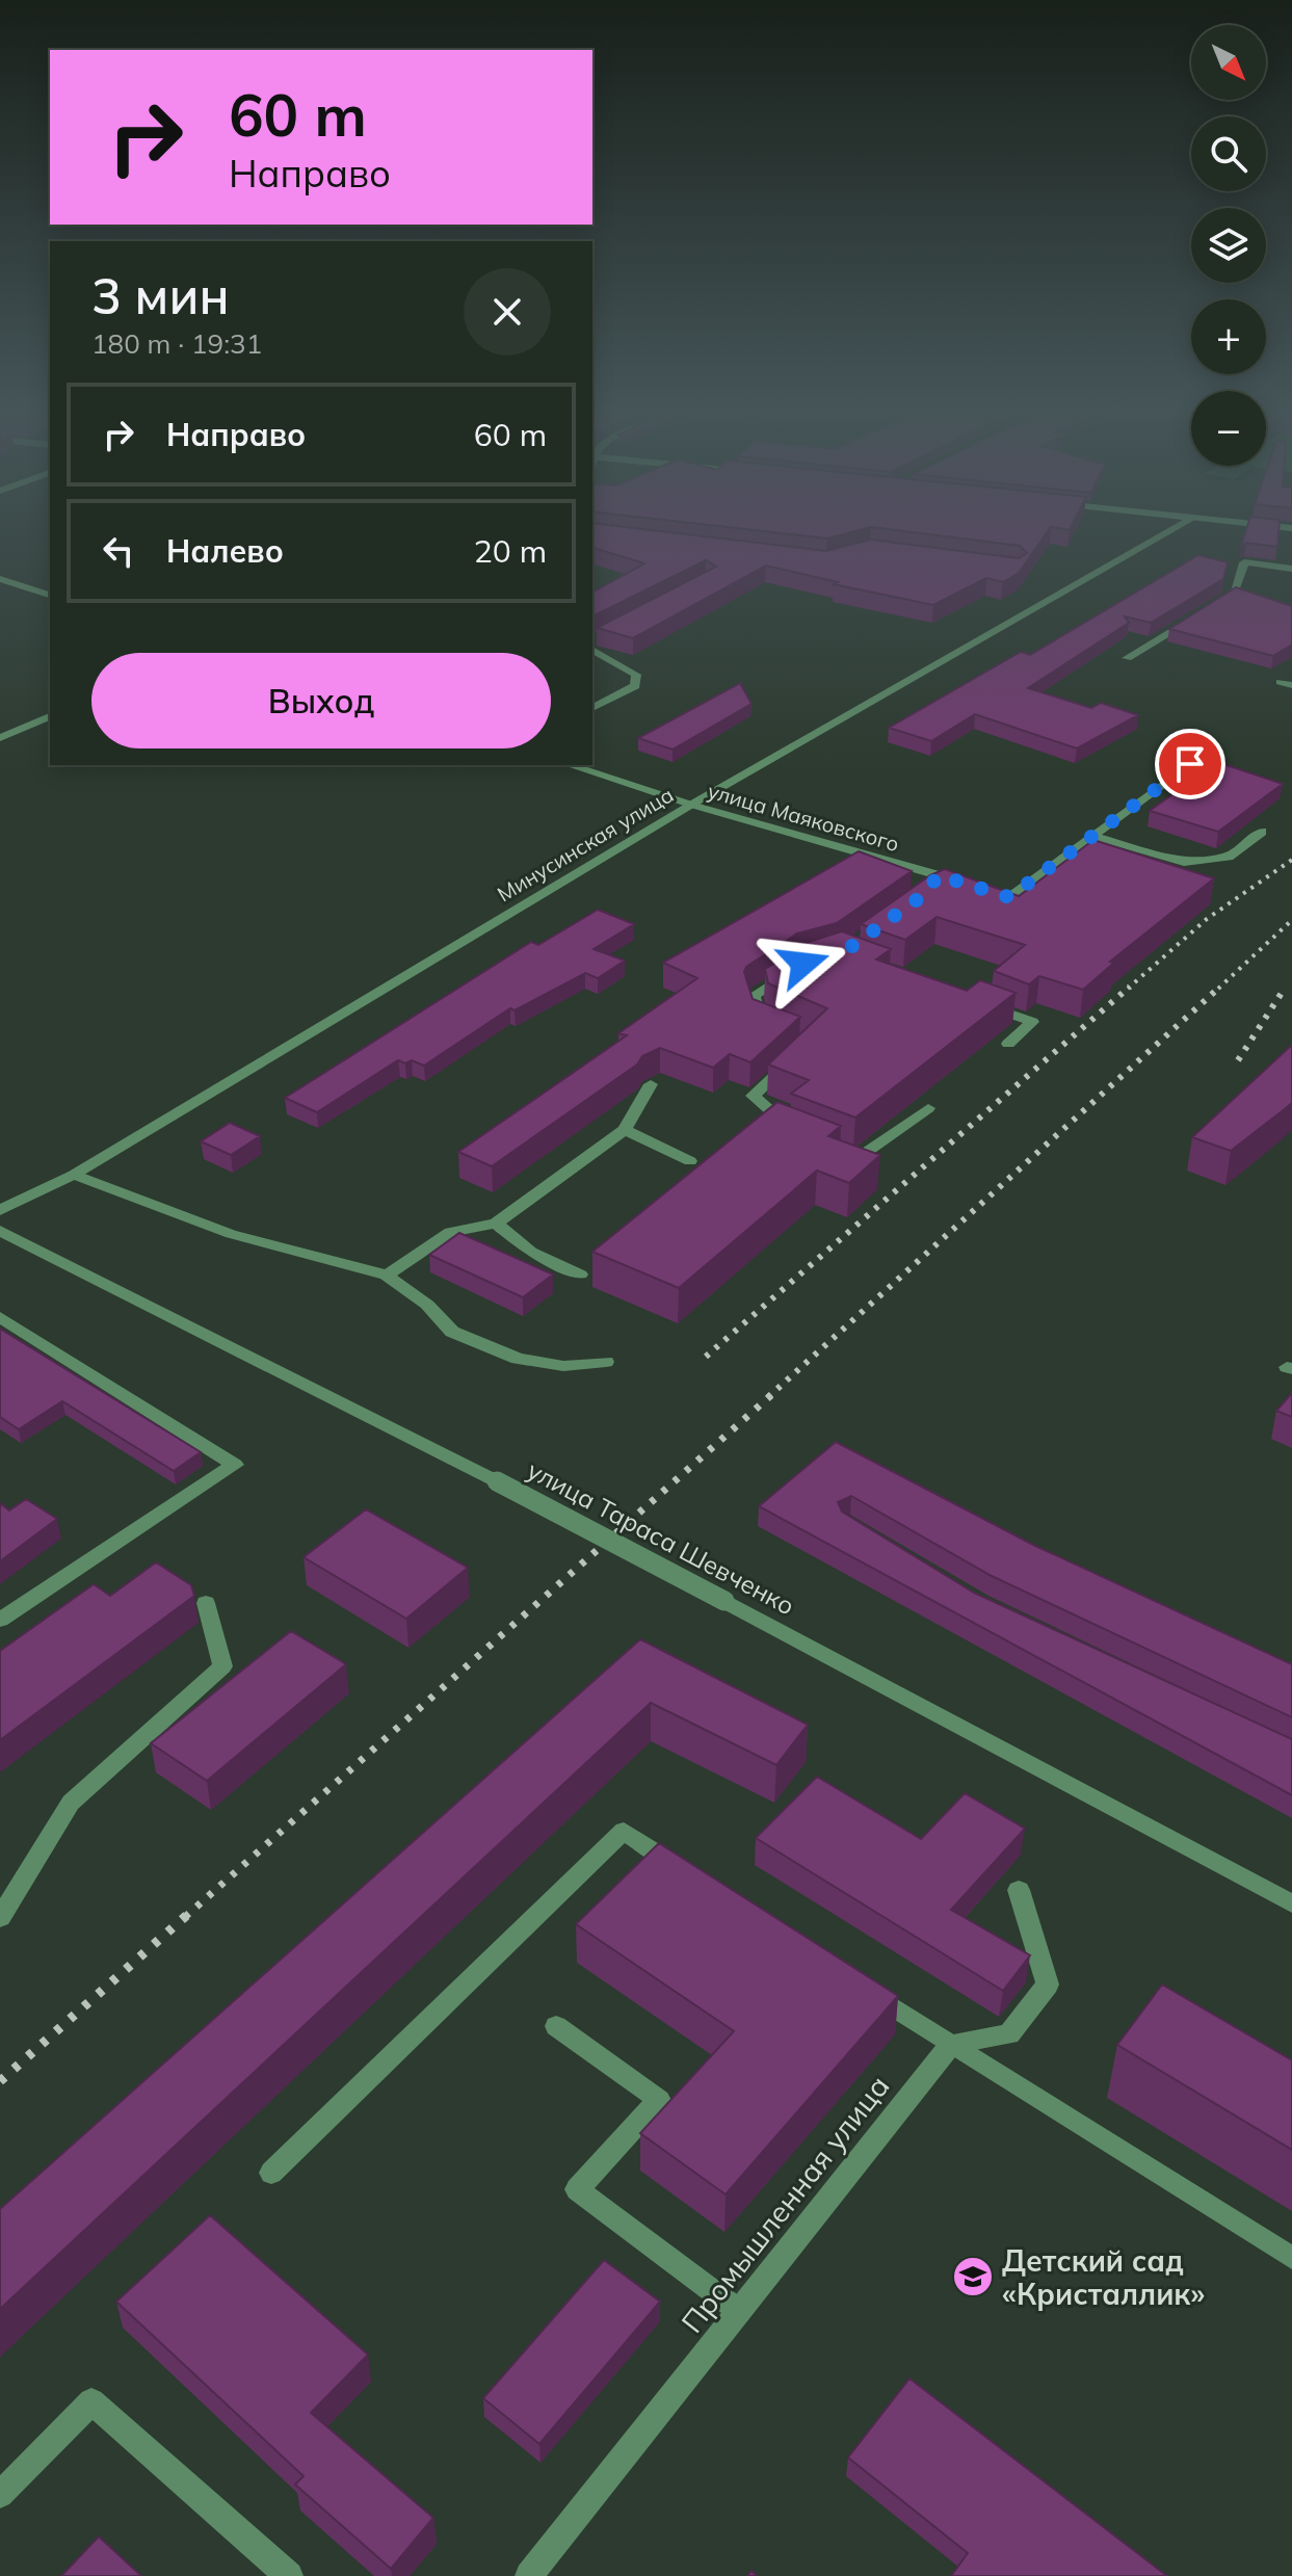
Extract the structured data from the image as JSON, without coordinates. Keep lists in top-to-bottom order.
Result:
{
  "streets": {
    "street": [
      "улица Маяковского",
      "Минусинская улица",
      "улица Тараса Шевченко",
      "Промышленная улица"
    ]
  },
  "crossings": [
    ["улица Маяковского", "Минусинская улица"]
  ],
  "places": {
    "school or university": ["Детский сад «Кристаллик»"]
  },
  "north": "bottom right",
  "page": {
    "map_buttons": ["+", "−"],
    "turn": ["60 m", "Направо"],
    "heading": ["3 мин", "180 m · 19:31"],
    "list": [
      {
        "name": "Направо",
        "value": "60 m"
      },
      {
        "name": "Налево",
        "value": "20 m"
      }
    ],
    "buttons": "Выход"
  }
}
